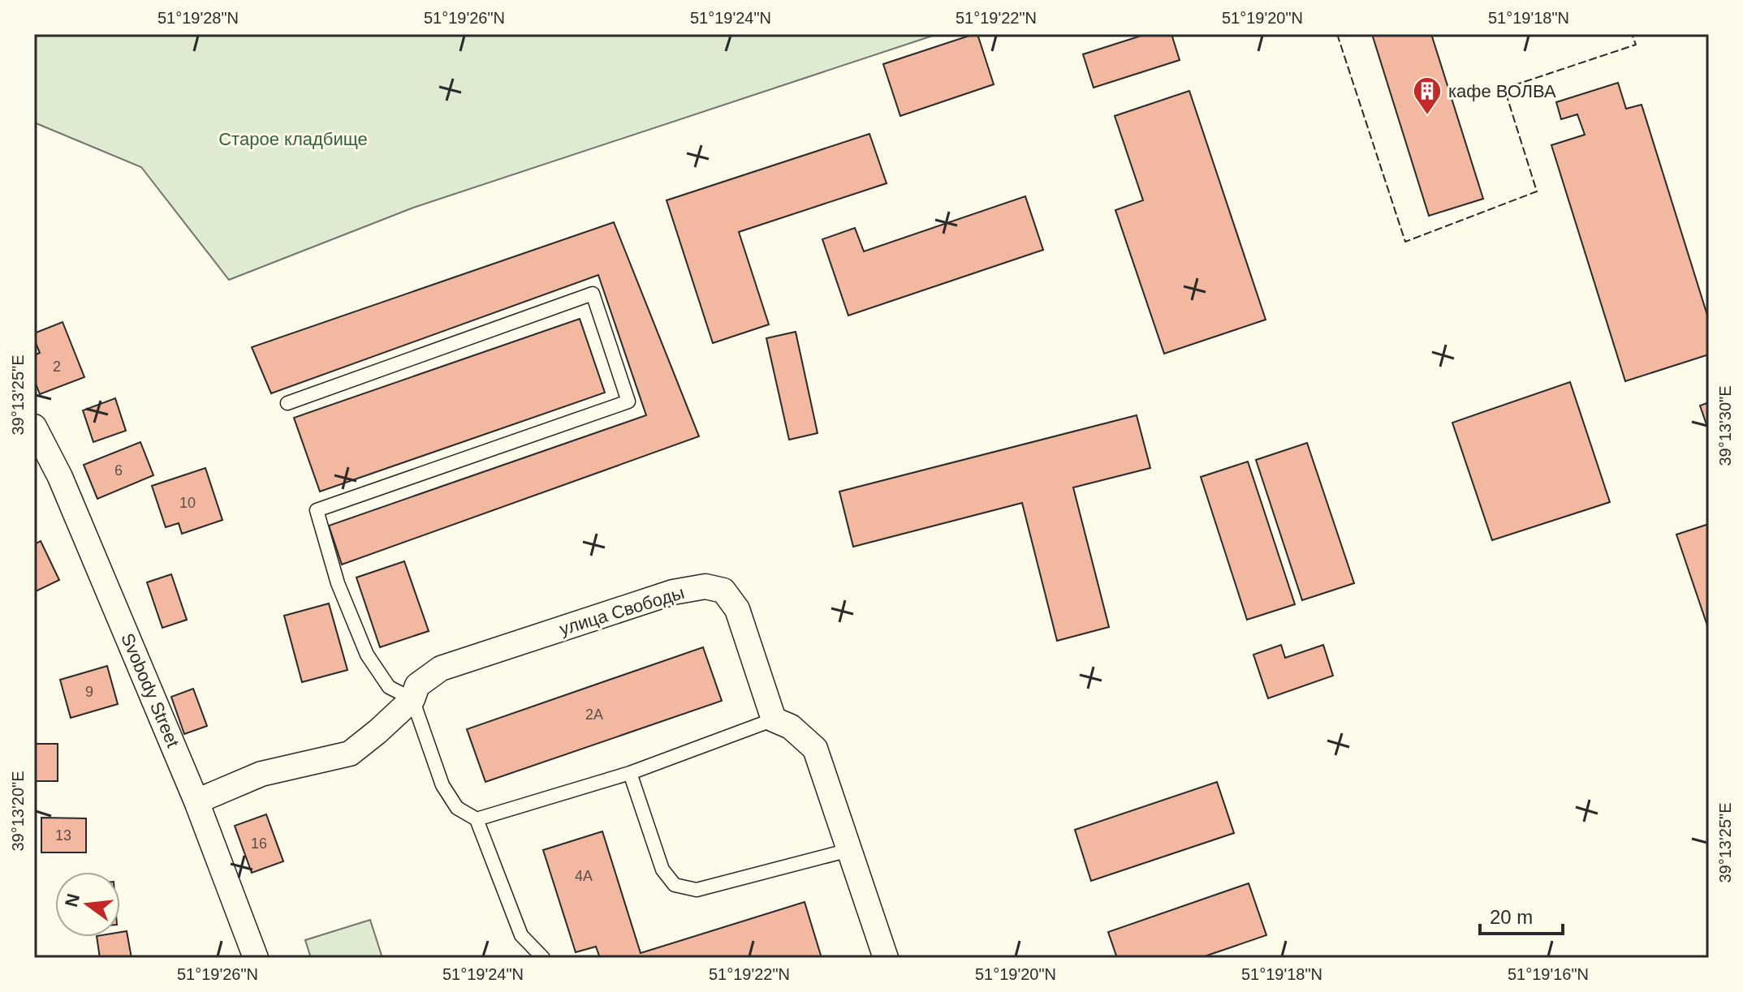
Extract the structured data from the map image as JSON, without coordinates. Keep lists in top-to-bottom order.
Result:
{
  "streets": {
    "street": ["улица Свободы", "Svobody Street"]
  },
  "crossings": [
    ["улица Свободы", "Svobody Street"]
  ],
  "parks": ["Старое кладбище"],
  "places": {
    "building": ["кафе ВОЛВА"]
  },
  "house_numbers": [
    "2",
    "6",
    "10",
    "9",
    "2А",
    "13",
    "16",
    "4А"
  ],
  "scale_bar": "20 m",
  "north": "left",
  "coordinates": [
    "51°19'28\"N",
    "51°19'26\"N",
    "51°19'24\"N",
    "51°19'22\"N",
    "51°19'20\"N",
    "51°19'18\"N",
    "39°13'25\"E",
    "39°13'30\"E",
    "39°13'20\"E",
    "51°19'16\"N"
  ]
}
